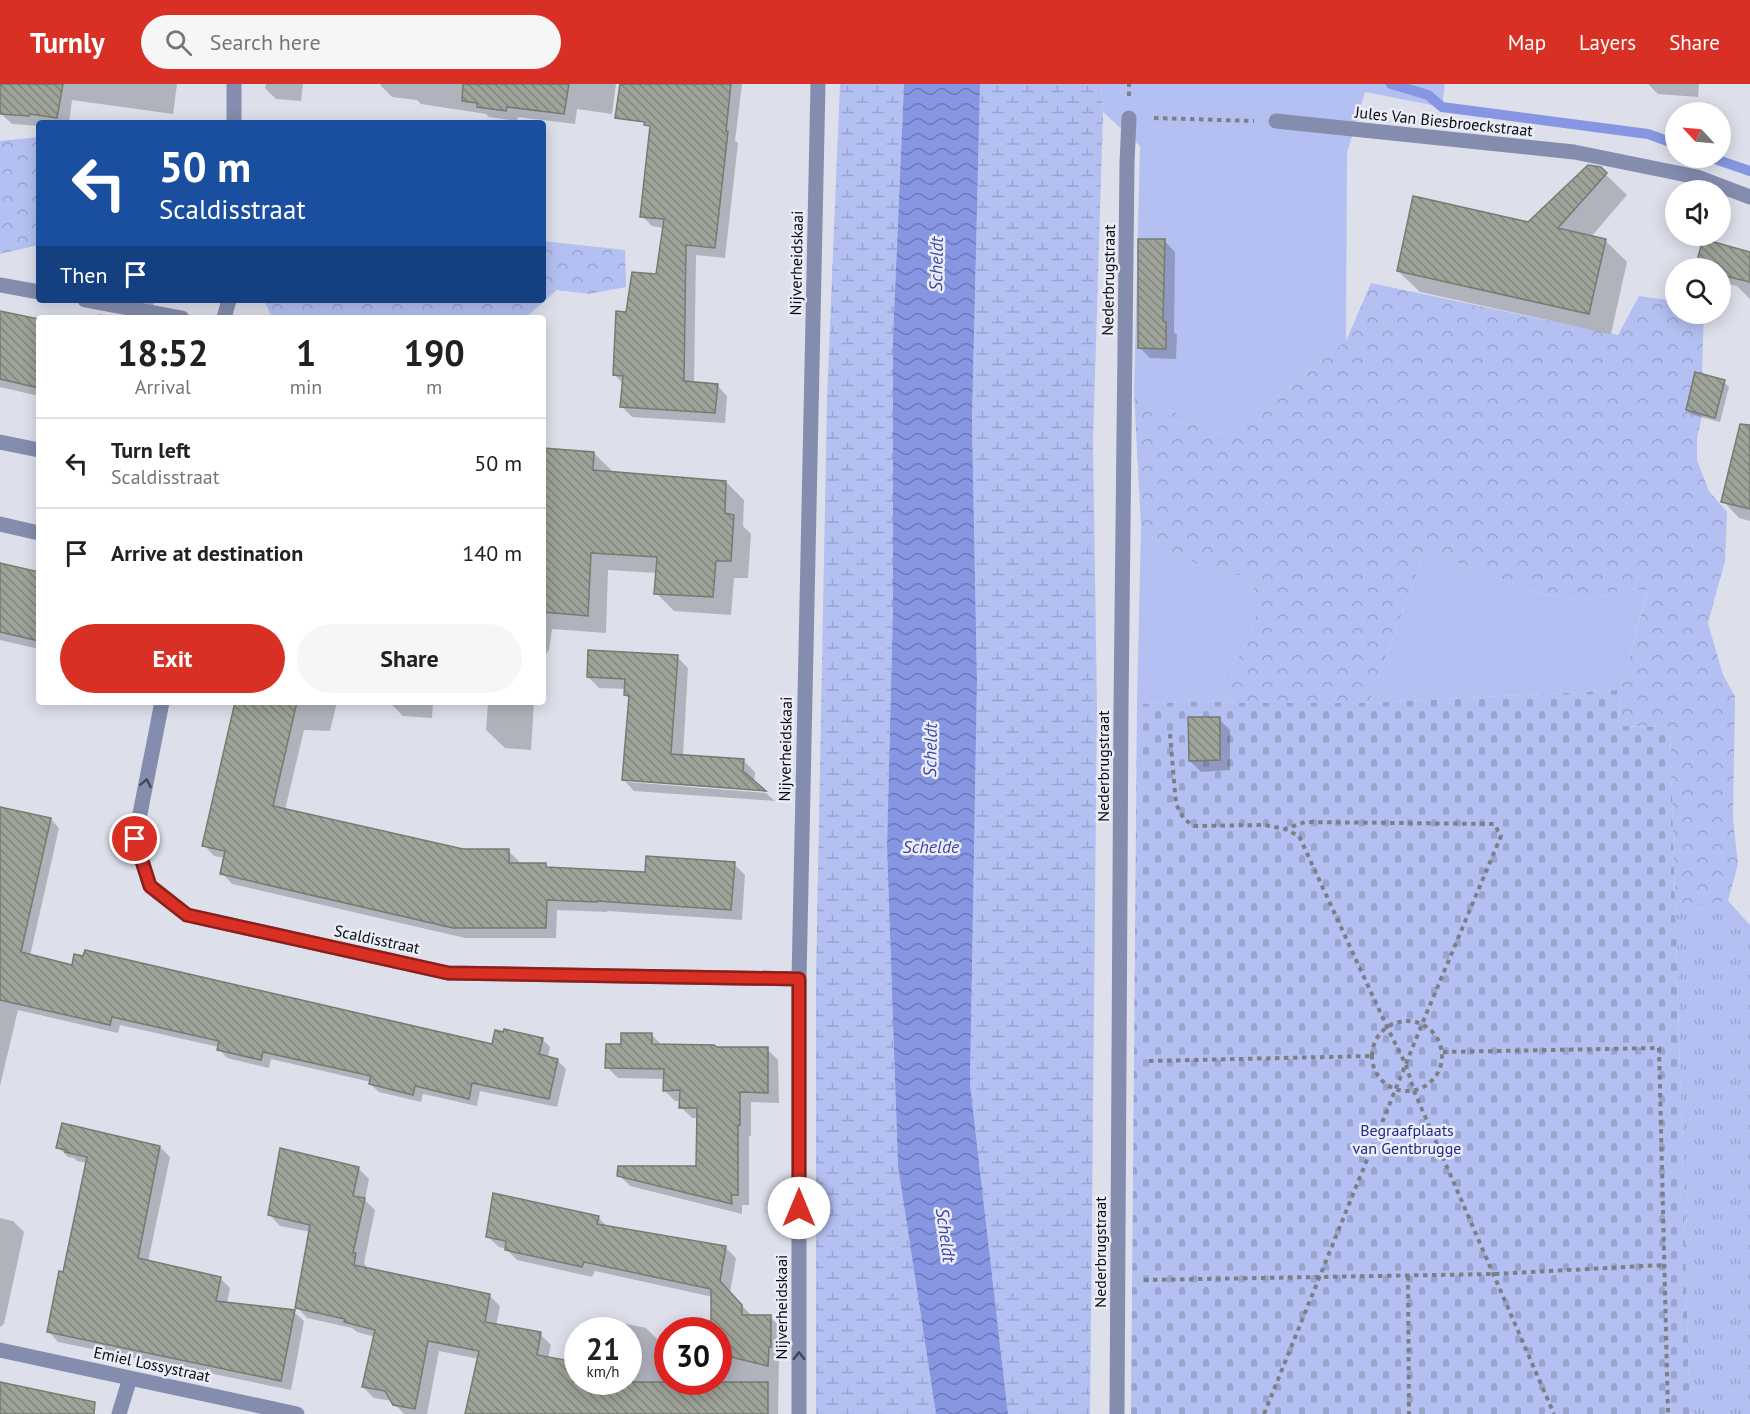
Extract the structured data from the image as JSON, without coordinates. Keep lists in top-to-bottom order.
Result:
{
  "streets": {
    "street": [
      "Jules Van Biesbroeckstraat",
      "Nijverheidskaai",
      "Nederbrugstraat",
      "Scaldisstraat",
      "Emiel Lossystraat"
    ]
  },
  "crossings": [
    ["Nijverheidskaai", "Scaldisstraat"]
  ],
  "one_way": ["Scaldisstraat"],
  "water": ["Scheldt", "Schelde"],
  "parks": ["Begraafplaats van Gentbrugge"],
  "north": "top left",
  "page": {
    "header": "Turnly",
    "search": "Search here",
    "nav": ["Map", "Layers", "Share"],
    "turn": ["50 m", "Scaldisstraat"],
    "then": "Then",
    "eta": [
      "18:52",
      "Arrival",
      "1",
      "min",
      "190",
      "m"
    ],
    "list": [
      {
        "name": "Turn left",
        "note": "Scaldisstraat",
        "value": "50 m"
      },
      {
        "name": "Arrive at destination",
        "value": "140 m"
      }
    ],
    "buttons": ["Exit", "Share"],
    "speed": "21 km/h",
    "limit": "30"
  }
}
